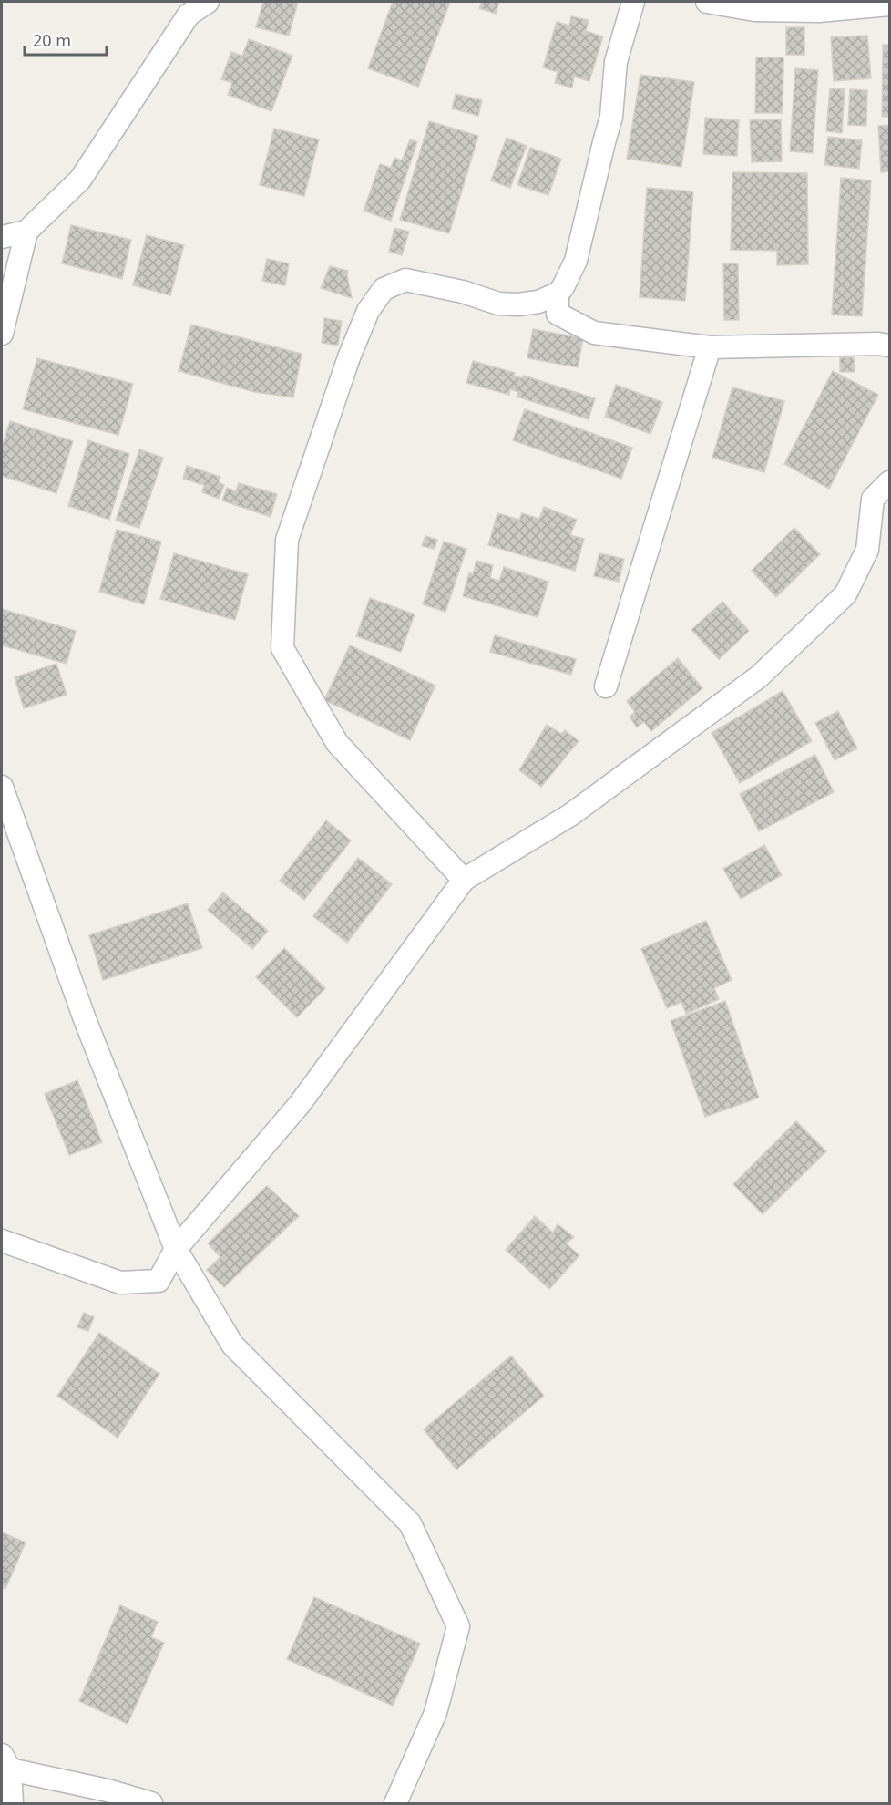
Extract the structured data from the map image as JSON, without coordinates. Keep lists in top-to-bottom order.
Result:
{
  "scale_bar": "20 m"
}
